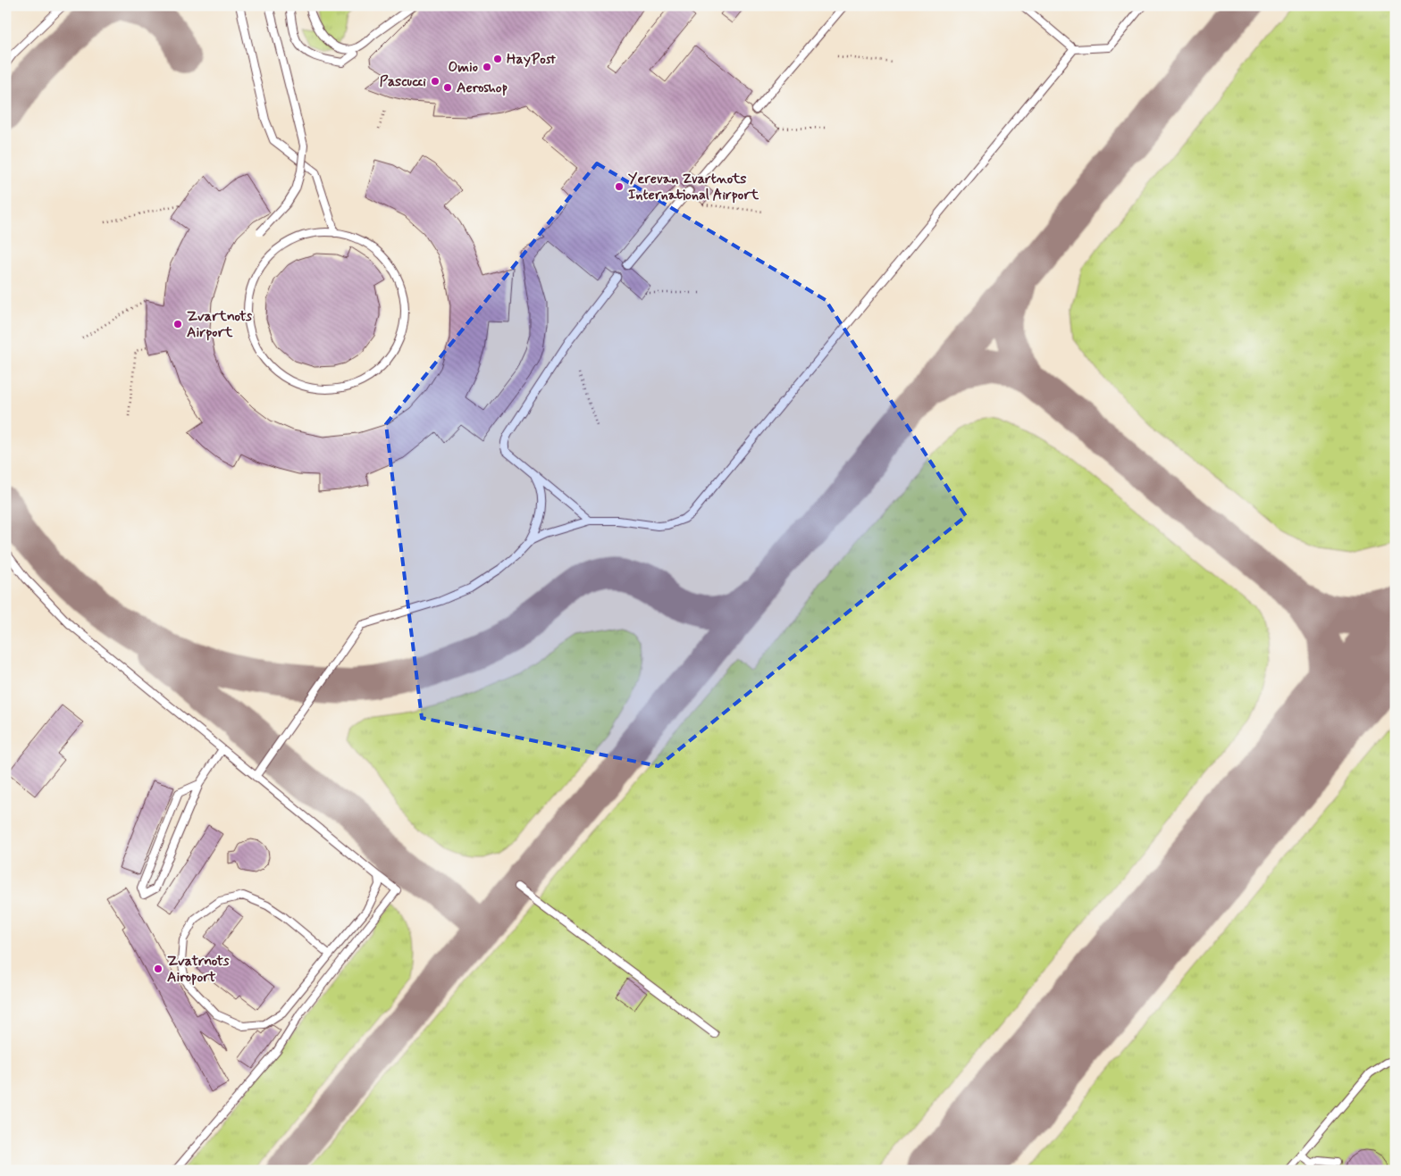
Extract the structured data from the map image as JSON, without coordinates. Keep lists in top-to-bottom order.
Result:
{
  "places": [
    "HayPost",
    "Omio",
    "Pascucci",
    "Aeroshop",
    "Yerevan Zvartnots International Airport",
    "Zvartnots Airport",
    "Zvatrnots Airoport"
  ]
}
